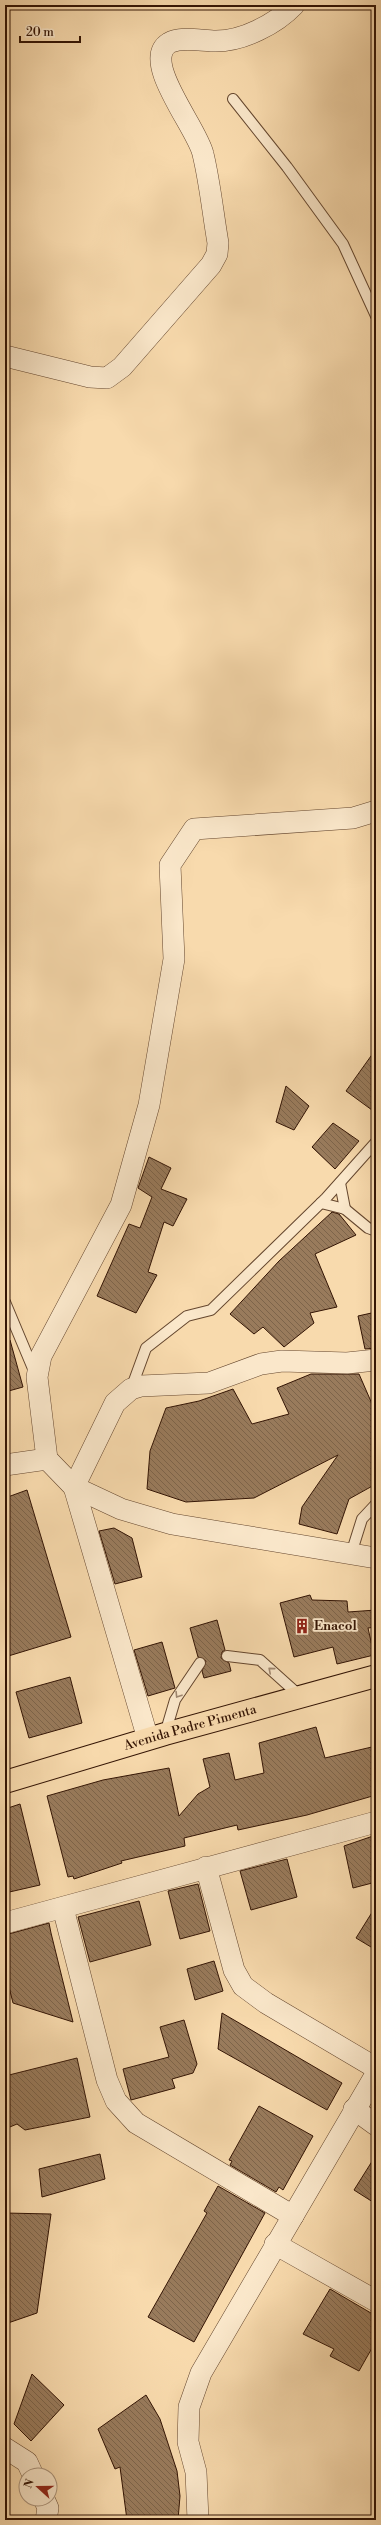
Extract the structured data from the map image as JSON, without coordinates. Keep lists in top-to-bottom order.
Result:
{
  "streets": {
    "main road": ["Avenida Padre Pimenta"]
  },
  "places": {
    "building": ["Enacol"]
  },
  "scale_bar": "20 m",
  "north": "left"
}
